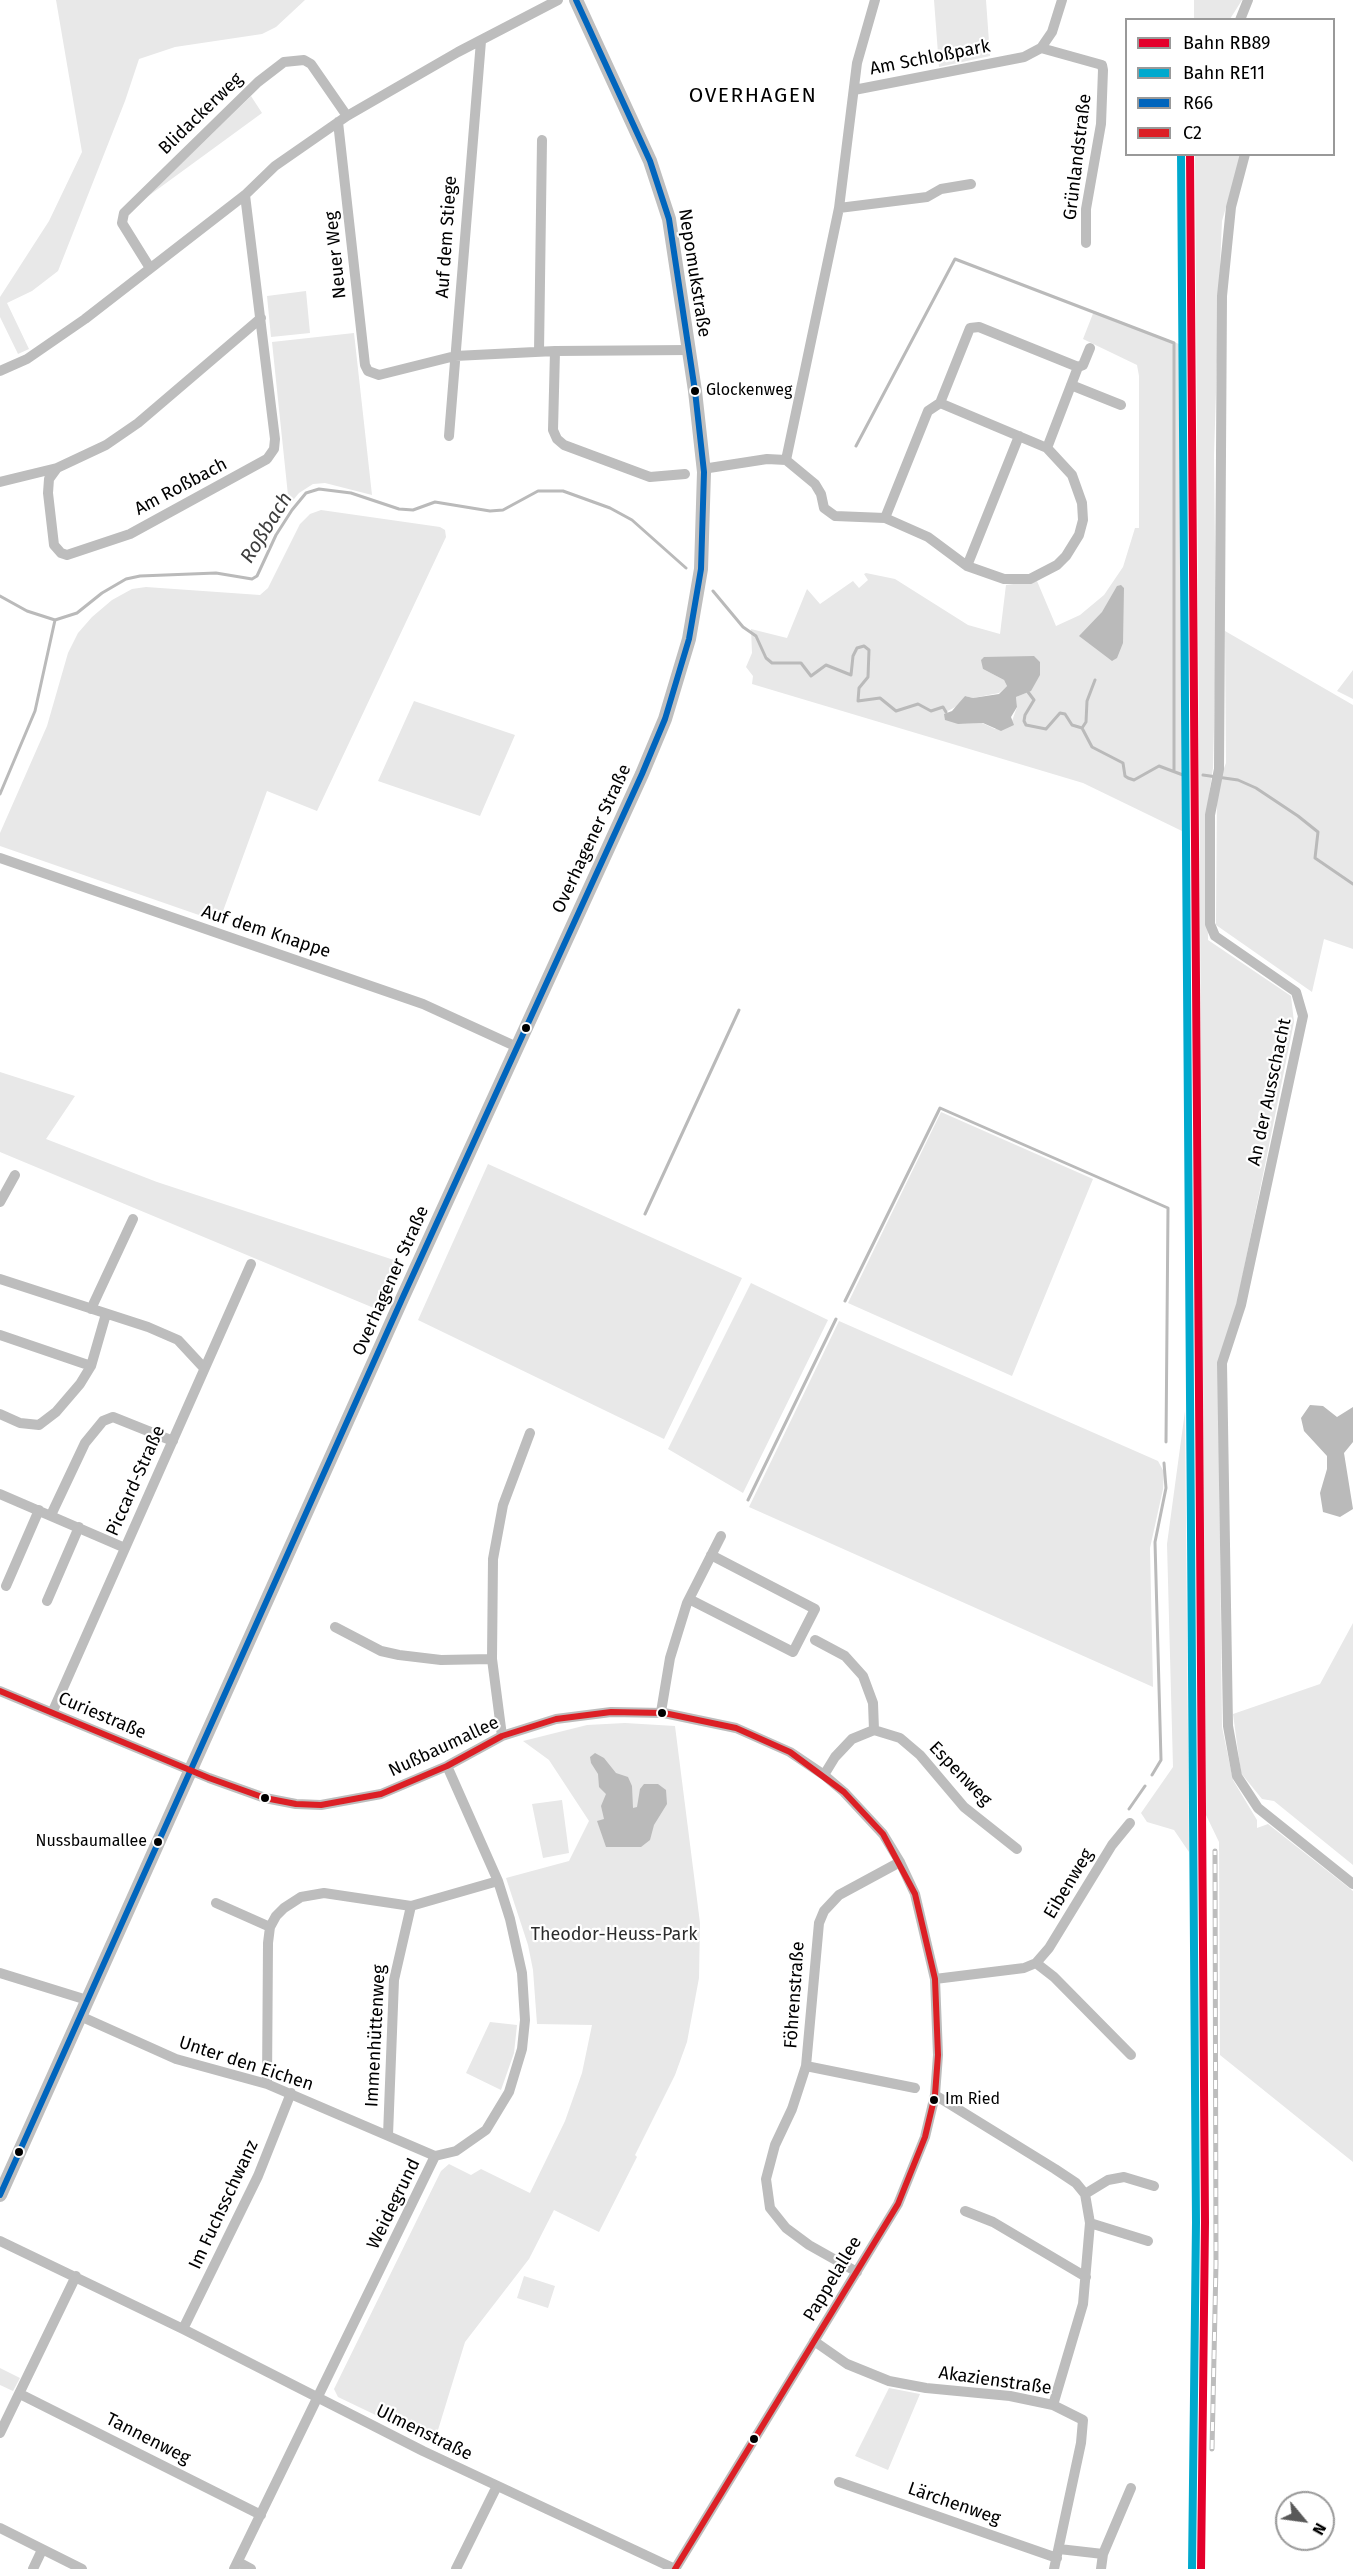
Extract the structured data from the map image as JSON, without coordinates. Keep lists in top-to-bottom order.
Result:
{
  "streets": {
    "main road": ["Nepomukstraße", "Overhagener Straße"],
    "street": [
      "Am Schloßpark",
      "Blidackerweg",
      "Grünlandstraße",
      "Auf dem Stiege",
      "Neuer Weg",
      "Am Roßbach",
      "Auf dem Knappe",
      "An der Ausschacht",
      "Piccard-Straße",
      "Curiestraße",
      "Nußbaumallee",
      "Espenweg",
      "Eibenweg",
      "Föhrenstraße",
      "Immenhüttenweg",
      "Unter den Eichen",
      "Weidegrund",
      "Im Fuchsschwanz",
      "Pappelallee",
      "Akazienstraße",
      "Ulmenstraße",
      "Tannenweg",
      "Lärchenweg"
    ]
  },
  "crossings": [
    ["Am Schloßpark", "Grünlandstraße"],
    ["Blidackerweg", "Neuer Weg"],
    ["Auf dem Stiege", "Neuer Weg"],
    ["Nepomukstraße", "Overhagener Straße"],
    ["Overhagener Straße", "Auf dem Knappe"],
    ["Overhagener Straße", "Curiestraße"],
    ["Overhagener Straße", "Nußbaumallee"],
    ["Overhagener Straße", "Unter den Eichen"],
    ["Piccard-Straße", "Curiestraße"],
    ["Curiestraße", "Nußbaumallee"],
    ["Nußbaumallee", "Föhrenstraße"],
    ["Nußbaumallee", "Weidegrund"],
    ["Nußbaumallee", "Pappelallee"],
    ["Föhrenstraße", "Pappelallee"],
    ["Immenhüttenweg", "Unter den Eichen"],
    ["Unter den Eichen", "Weidegrund"],
    ["Unter den Eichen", "Im Fuchsschwanz"],
    ["Weidegrund", "Ulmenstraße"],
    ["Weidegrund", "Tannenweg"],
    ["Im Fuchsschwanz", "Ulmenstraße"],
    ["Pappelallee", "Akazienstraße"],
    ["Pappelallee", "Ulmenstraße"],
    ["Akazienstraße", "Lärchenweg"]
  ],
  "districts": ["OVERHAGEN"],
  "water": ["Roßbach"],
  "parks": ["Theodor-Heuss-Park"],
  "places": ["Glockenweg", "Nussbaumallee", "Im Ried"],
  "lines": [
    "transit line R66",
    "rail line RB89",
    "rail line RE11",
    "transit line C2"
  ],
  "legend": [
    "Bahn RB89",
    "Bahn RE11",
    "R66",
    "C2"
  ],
  "north": "bottom right"
}
